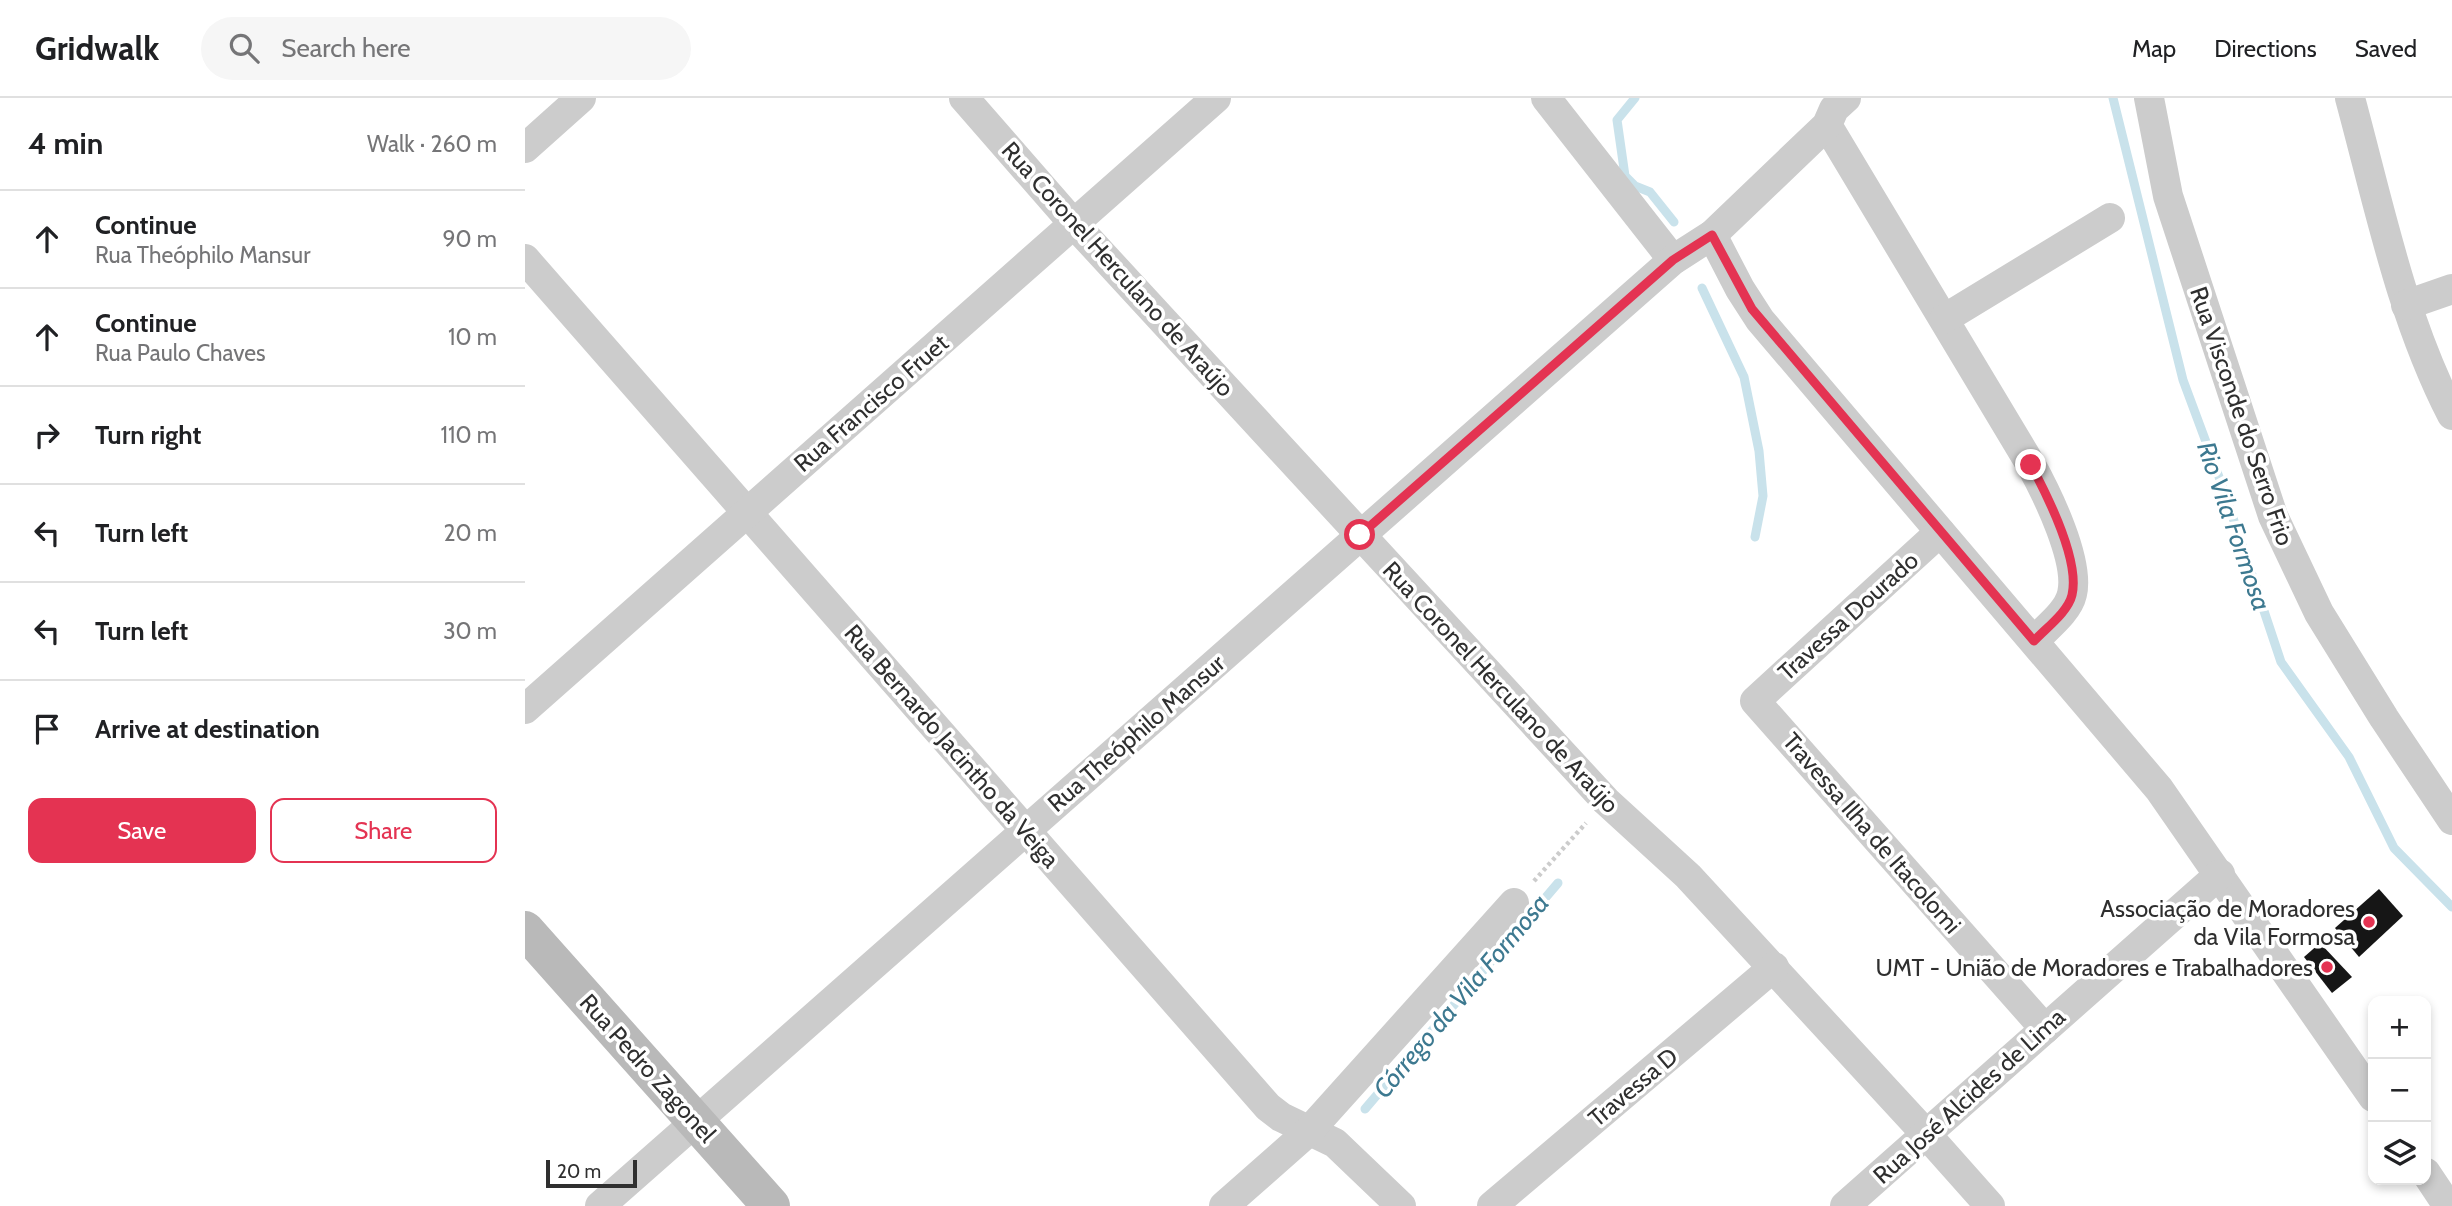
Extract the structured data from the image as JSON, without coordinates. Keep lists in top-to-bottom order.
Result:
{
  "streets": {
    "street": [
      "Rua Coronel Herculano de Araújo",
      "Rua Francisco Fruet",
      "Rua Visconde do Serro Frio",
      "Travessa Dourado",
      "Rua Theóphilo Mansur",
      "Rua Bernardo Jacintho da Veiga",
      "Travessa Ilha de Itacolomi",
      "Rua Pedro Zagonel",
      "Travessa D",
      "Rua José Alcides de Lima"
    ]
  },
  "crossings": [
    ["Rua Coronel Herculano de Araújo", "Rua Francisco Fruet"],
    ["Rua Coronel Herculano de Araújo", "Rua Theóphilo Mansur"],
    ["Rua Coronel Herculano de Araújo", "Travessa D"],
    ["Rua Coronel Herculano de Araújo", "Rua José Alcides de Lima"],
    ["Rua Francisco Fruet", "Rua Bernardo Jacintho da Veiga"],
    ["Travessa Dourado", "Travessa Ilha de Itacolomi"],
    ["Rua Theóphilo Mansur", "Rua Bernardo Jacintho da Veiga"],
    ["Rua Theóphilo Mansur", "Rua Pedro Zagonel"],
    ["Travessa Ilha de Itacolomi", "Rua José Alcides de Lima"]
  ],
  "water": ["Rio Vila Formosa", "Córrego da Vila Formosa"],
  "places": ["Associação de Moradores da Vila Formosa", "UMT - União de Moradores e Trabalhadores"],
  "scale_bar": "20 m",
  "page": {
    "header": "Gridwalk",
    "search": "Search here",
    "nav": ["Map", "Directions", "Saved"],
    "heading": ["4 min", "Walk · 260 m"],
    "list": [
      ["Continue", "Rua Theóphilo Mansur", "90 m"],
      ["Continue", "Rua Paulo Chaves", "10 m"],
      ["Turn right", "110 m"],
      ["Turn left", "20 m"],
      ["Turn left", "30 m"],
      "Arrive at destination"
    ],
    "buttons": ["Save", "Share"],
    "map_buttons": ["+", "−"],
    "scale": "20 m"
  }
}
